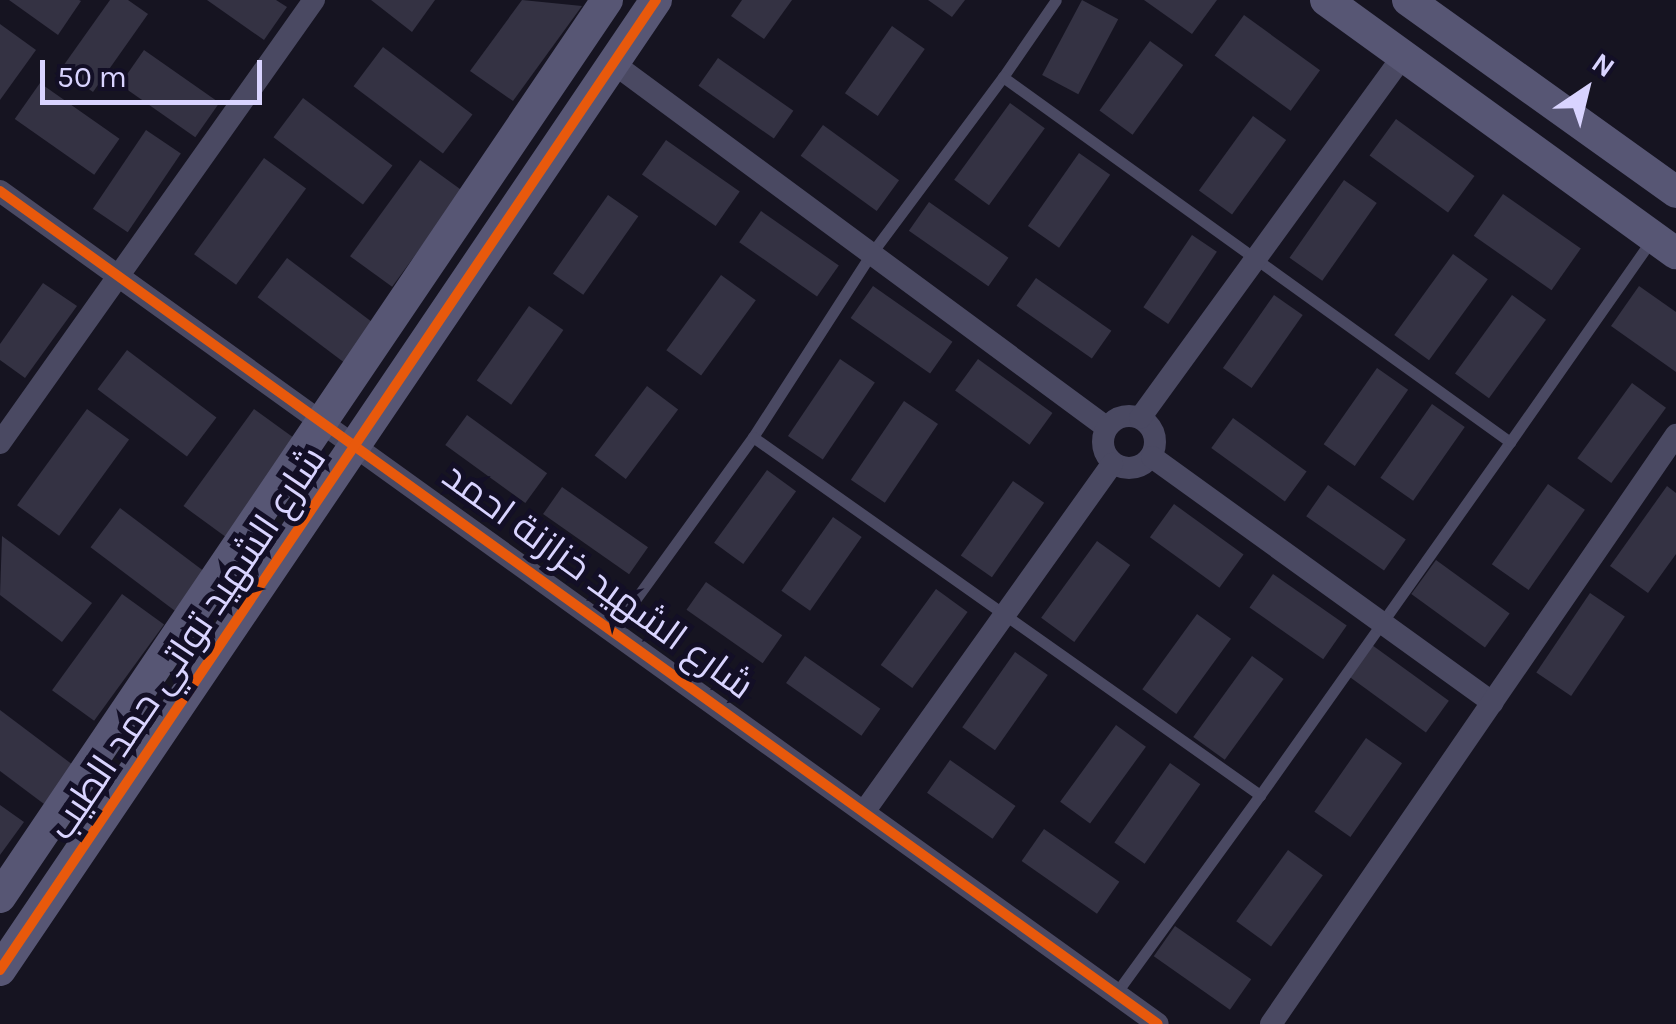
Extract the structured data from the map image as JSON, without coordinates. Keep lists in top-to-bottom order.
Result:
{
  "streets": {
    "street": ["شارع الشهيد خزازنة احمد", "شارع الشهيد تواتي حمد الطيب"]
  },
  "crossings": [
    ["شارع الشهيد خزازنة احمد", "شارع الشهيد تواتي حمد الطيب"]
  ],
  "scale_bar": "50 m",
  "north": "top right"
}
